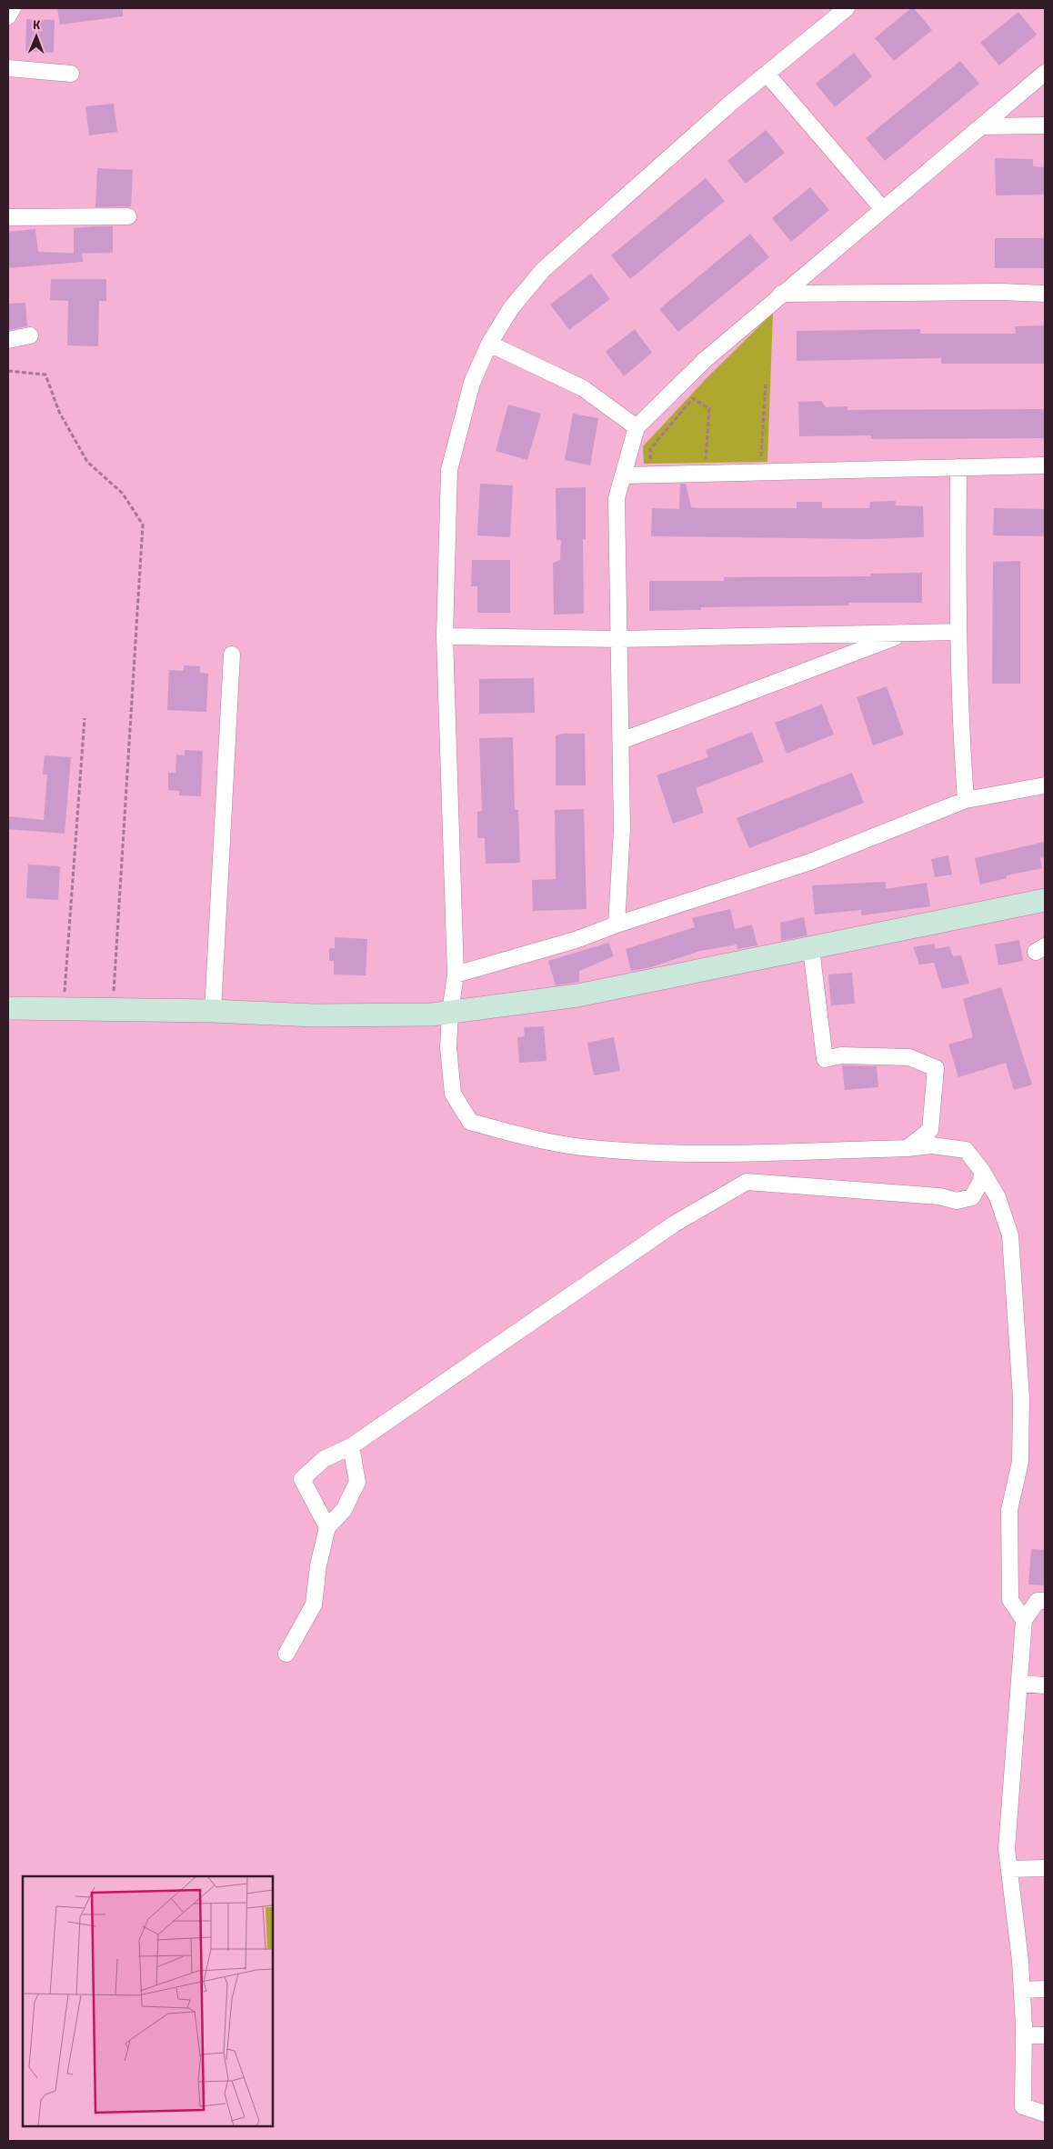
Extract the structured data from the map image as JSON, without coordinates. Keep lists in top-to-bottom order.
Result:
{
  "north": "top"
}
